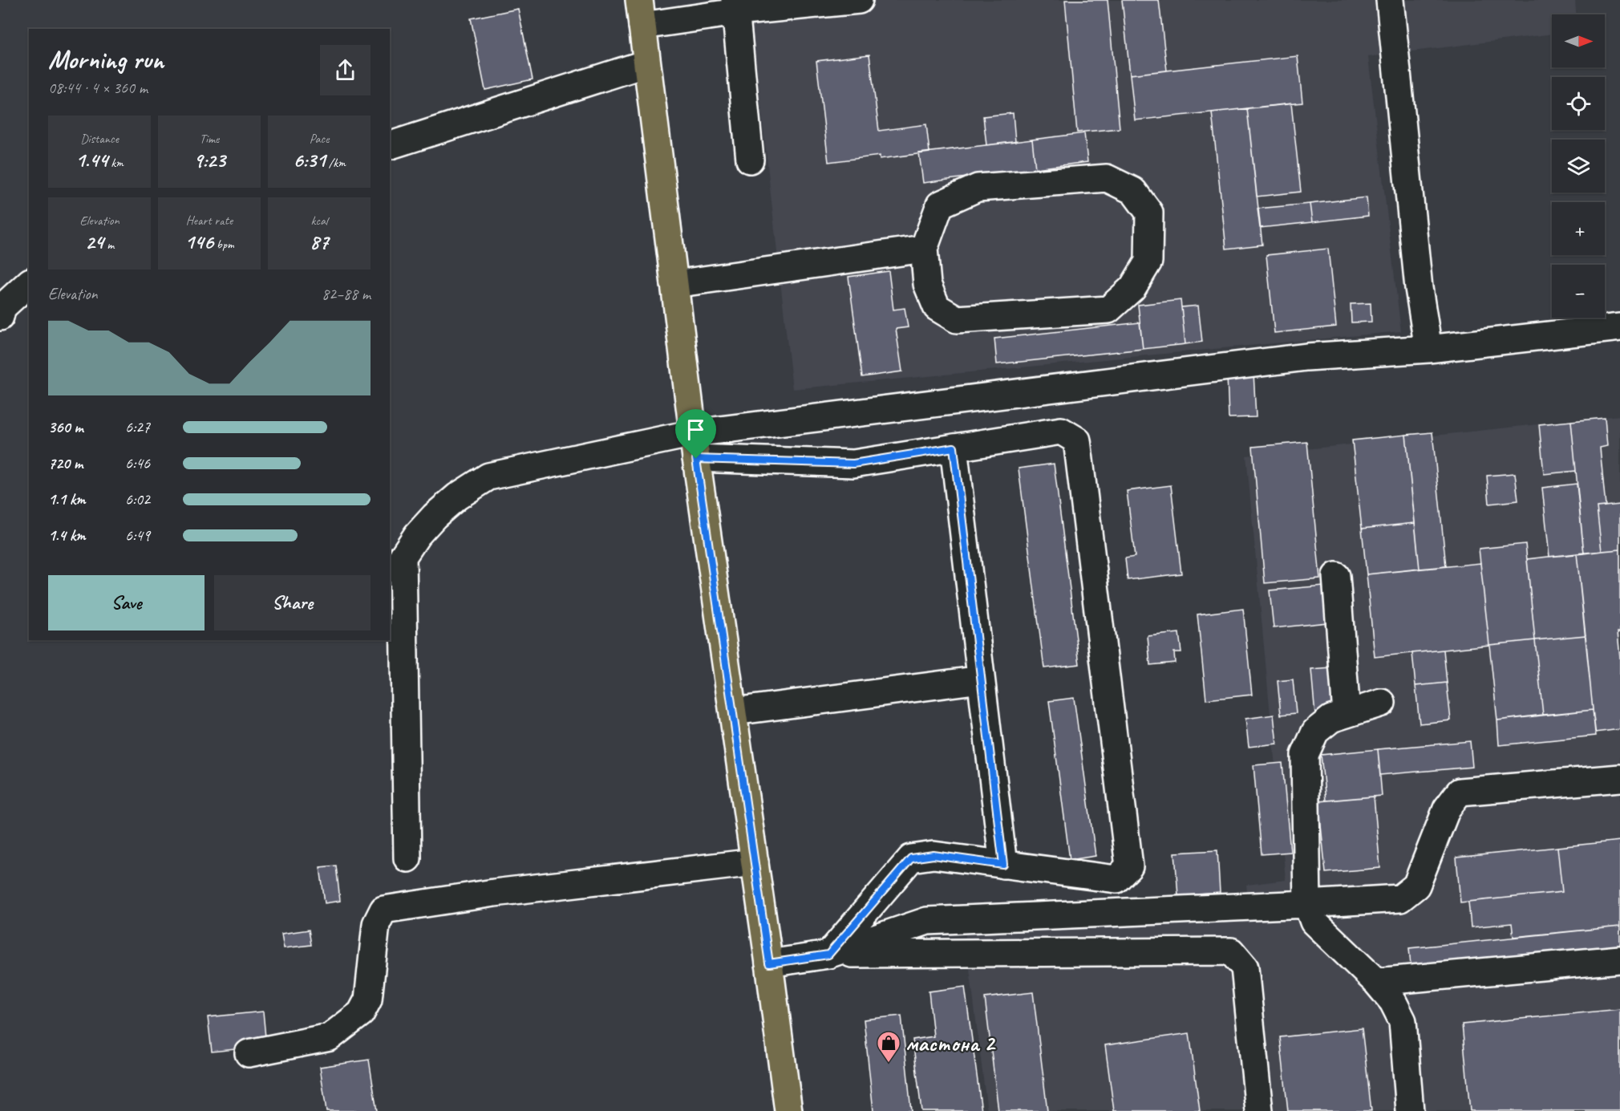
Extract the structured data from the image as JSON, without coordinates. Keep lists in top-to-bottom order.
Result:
{
  "places": {
    "shop": ["мастона 2"]
  },
  "north": "right",
  "page": {
    "map_buttons": ["+", "−"],
    "heading": ["Morning run", "08:44 · 4 × 360 m"],
    "stats": [
      ["Distance", "1.44 km"],
      ["Time", "9:23"],
      ["Pace", "6:31 /km"],
      ["Elevation", "24 m"],
      ["Heart rate", "146 bpm"],
      ["kcal", "87"]
    ],
    "chart": ["Elevation", "82–88 m"],
    "list": [
      {
        "name": "360 m",
        "note": "6:27"
      },
      {
        "name": "720 m",
        "note": "6:46"
      },
      {
        "name": "1.1 km",
        "note": "6:02"
      },
      {
        "name": "1.4 km",
        "note": "6:49"
      }
    ],
    "buttons": ["Save", "Share"]
  }
}
